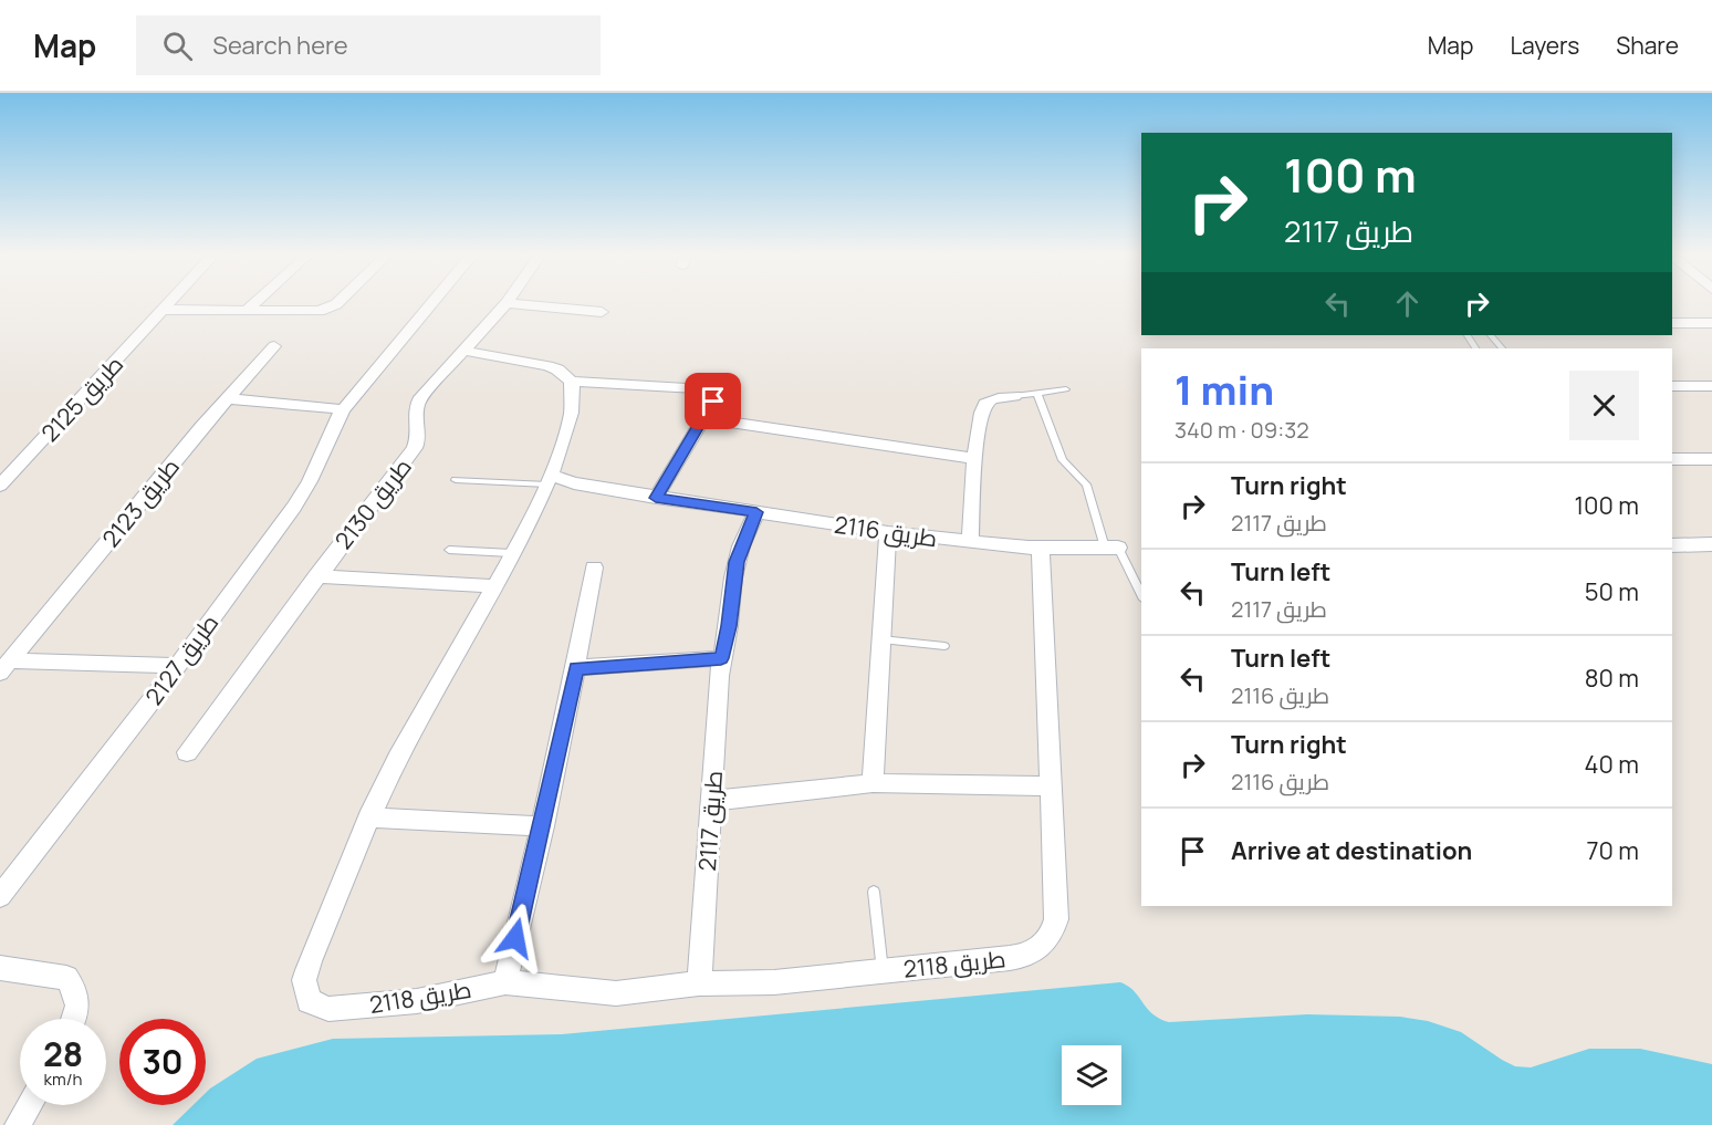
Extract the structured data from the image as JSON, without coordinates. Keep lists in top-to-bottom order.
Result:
{
  "streets": {
    "street": [
      "طريق 2125",
      "طريق 2123",
      "طريق 2130",
      "طريق 2116",
      "طريق 2127",
      "طريق 2117",
      "طريق 2118"
    ]
  },
  "crossings": [
    ["طريق 2123", "طريق 2127"],
    ["طريق 2116", "طريق 2117"],
    ["طريق 2116", "طريق 2118"],
    ["طريق 2117", "طريق 2118"]
  ],
  "page": {
    "header": "Map",
    "search": "Search here",
    "nav": ["Map", "Layers", "Share"],
    "turn": ["100 m", "طريق 2117"],
    "heading": ["1 min", "340 m · 09:32"],
    "list": [
      {
        "name": "Turn right",
        "note": "طريق 2117",
        "value": "100 m"
      },
      {
        "name": "Turn left",
        "note": "طريق 2117",
        "value": "50 m"
      },
      {
        "name": "Turn left",
        "note": "طريق 2116",
        "value": "80 m"
      },
      {
        "name": "Turn right",
        "note": "طريق 2116",
        "value": "40 m"
      },
      {
        "name": "Arrive at destination",
        "value": "70 m"
      }
    ],
    "speed": "28 km/h",
    "limit": "30"
  }
}
